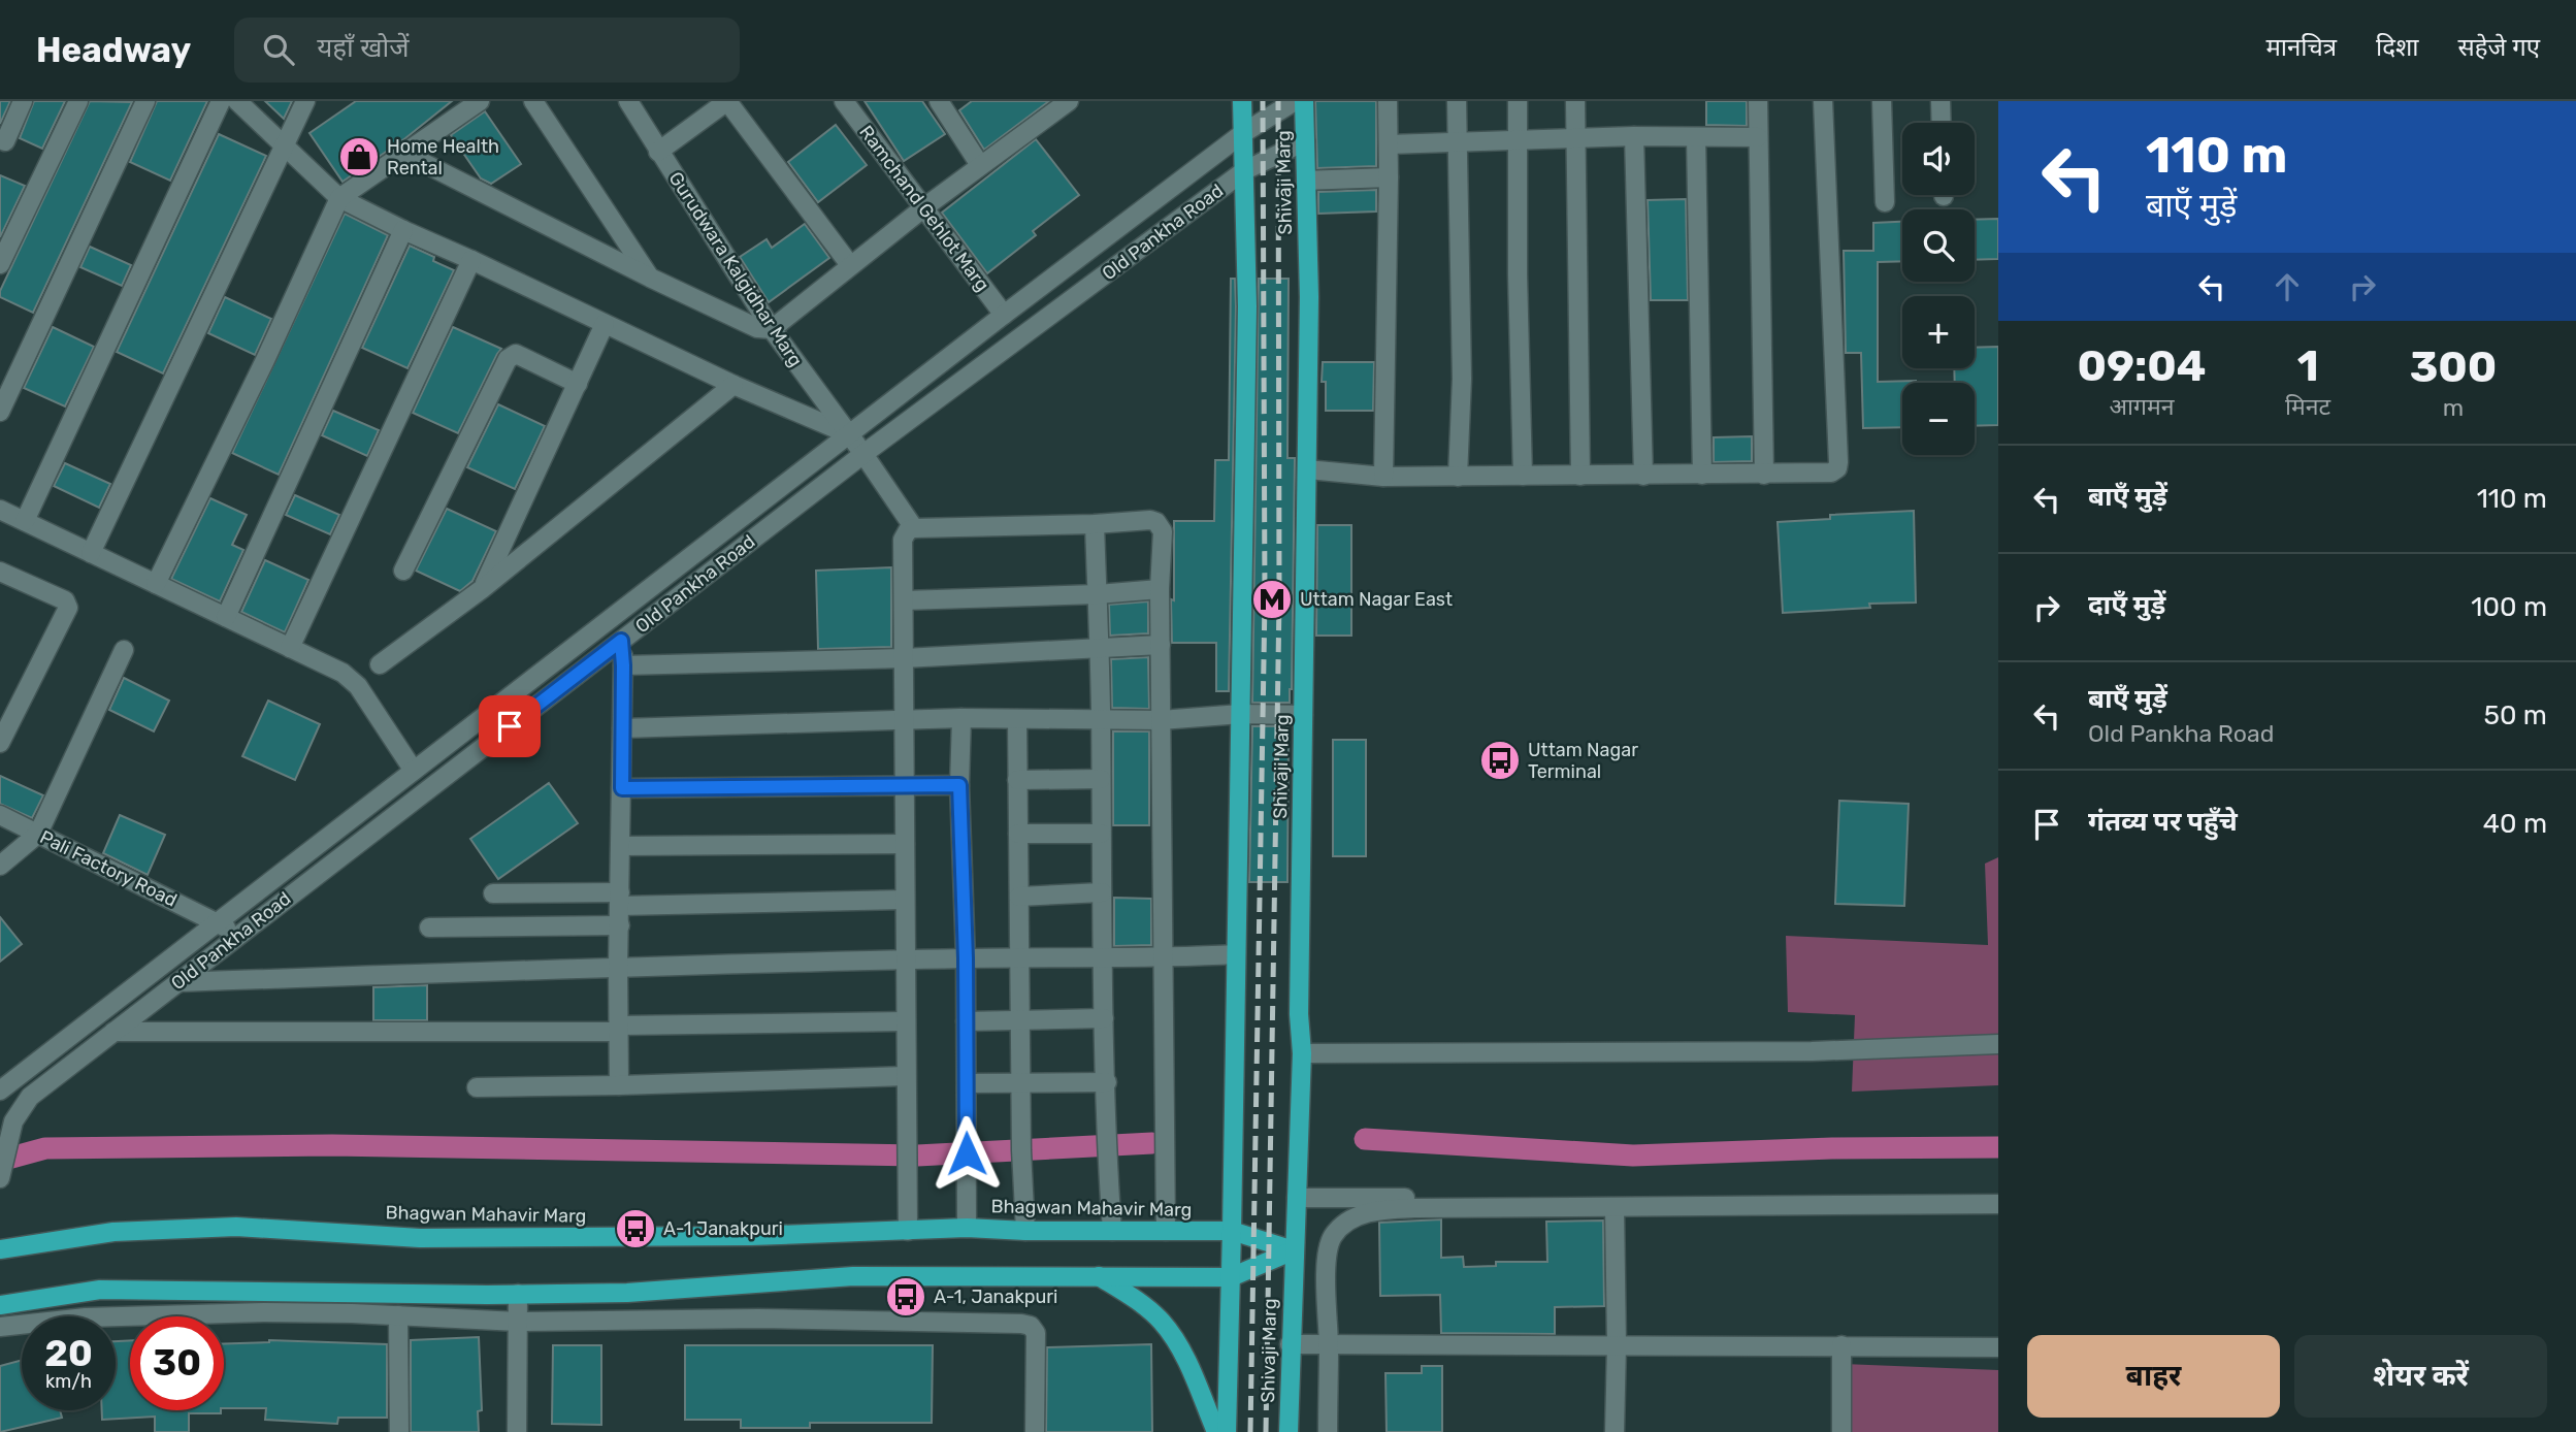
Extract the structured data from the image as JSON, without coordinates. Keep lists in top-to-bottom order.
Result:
{
  "streets": {
    "main road": ["Shivaji Marg", "Bhagwan Mahavir Marg"],
    "street": [
      "Ramchand Gehlot Marg",
      "Old Pankha Road",
      "Gurudwara Kalgidhar Marg",
      "Pali Factory Road"
    ]
  },
  "crossings": [
    ["Shivaji Marg", "Old Pankha Road"],
    ["Shivaji Marg", "Bhagwan Mahavir Marg"],
    ["Ramchand Gehlot Marg", "Old Pankha Road"],
    ["Old Pankha Road", "Gurudwara Kalgidhar Marg"],
    ["Old Pankha Road", "Pali Factory Road"]
  ],
  "places": {
    "shop": ["Home Health Rental"],
    "metro station": ["Uttam Nagar East"],
    "bus stop": ["Uttam Nagar Terminal", "A-1 Janakpuri", "A-1, Janakpuri"]
  },
  "page": {
    "header": "Headway",
    "search": "यहाँ खोजें",
    "nav": ["मानचित्र", "दिशा", "सहेजे गए"],
    "turn": ["110 m", "बाएँ मुड़ें"],
    "map_buttons": ["+", "−"],
    "eta": [
      "09:04",
      "आगमन",
      "1",
      "मिनट",
      "300",
      "m"
    ],
    "list": [
      {
        "name": "बाएँ मुड़ें",
        "value": "110 m"
      },
      {
        "name": "दाएँ मुड़ें",
        "value": "100 m"
      },
      {
        "name": "बाएँ मुड़ें",
        "note": "Old Pankha Road",
        "value": "50 m"
      },
      {
        "name": "गंतव्य पर पहुँचे",
        "value": "40 m"
      }
    ],
    "speed": "20 km/h",
    "limit": "30",
    "buttons": ["बाहर", "शेयर करें"]
  }
}
